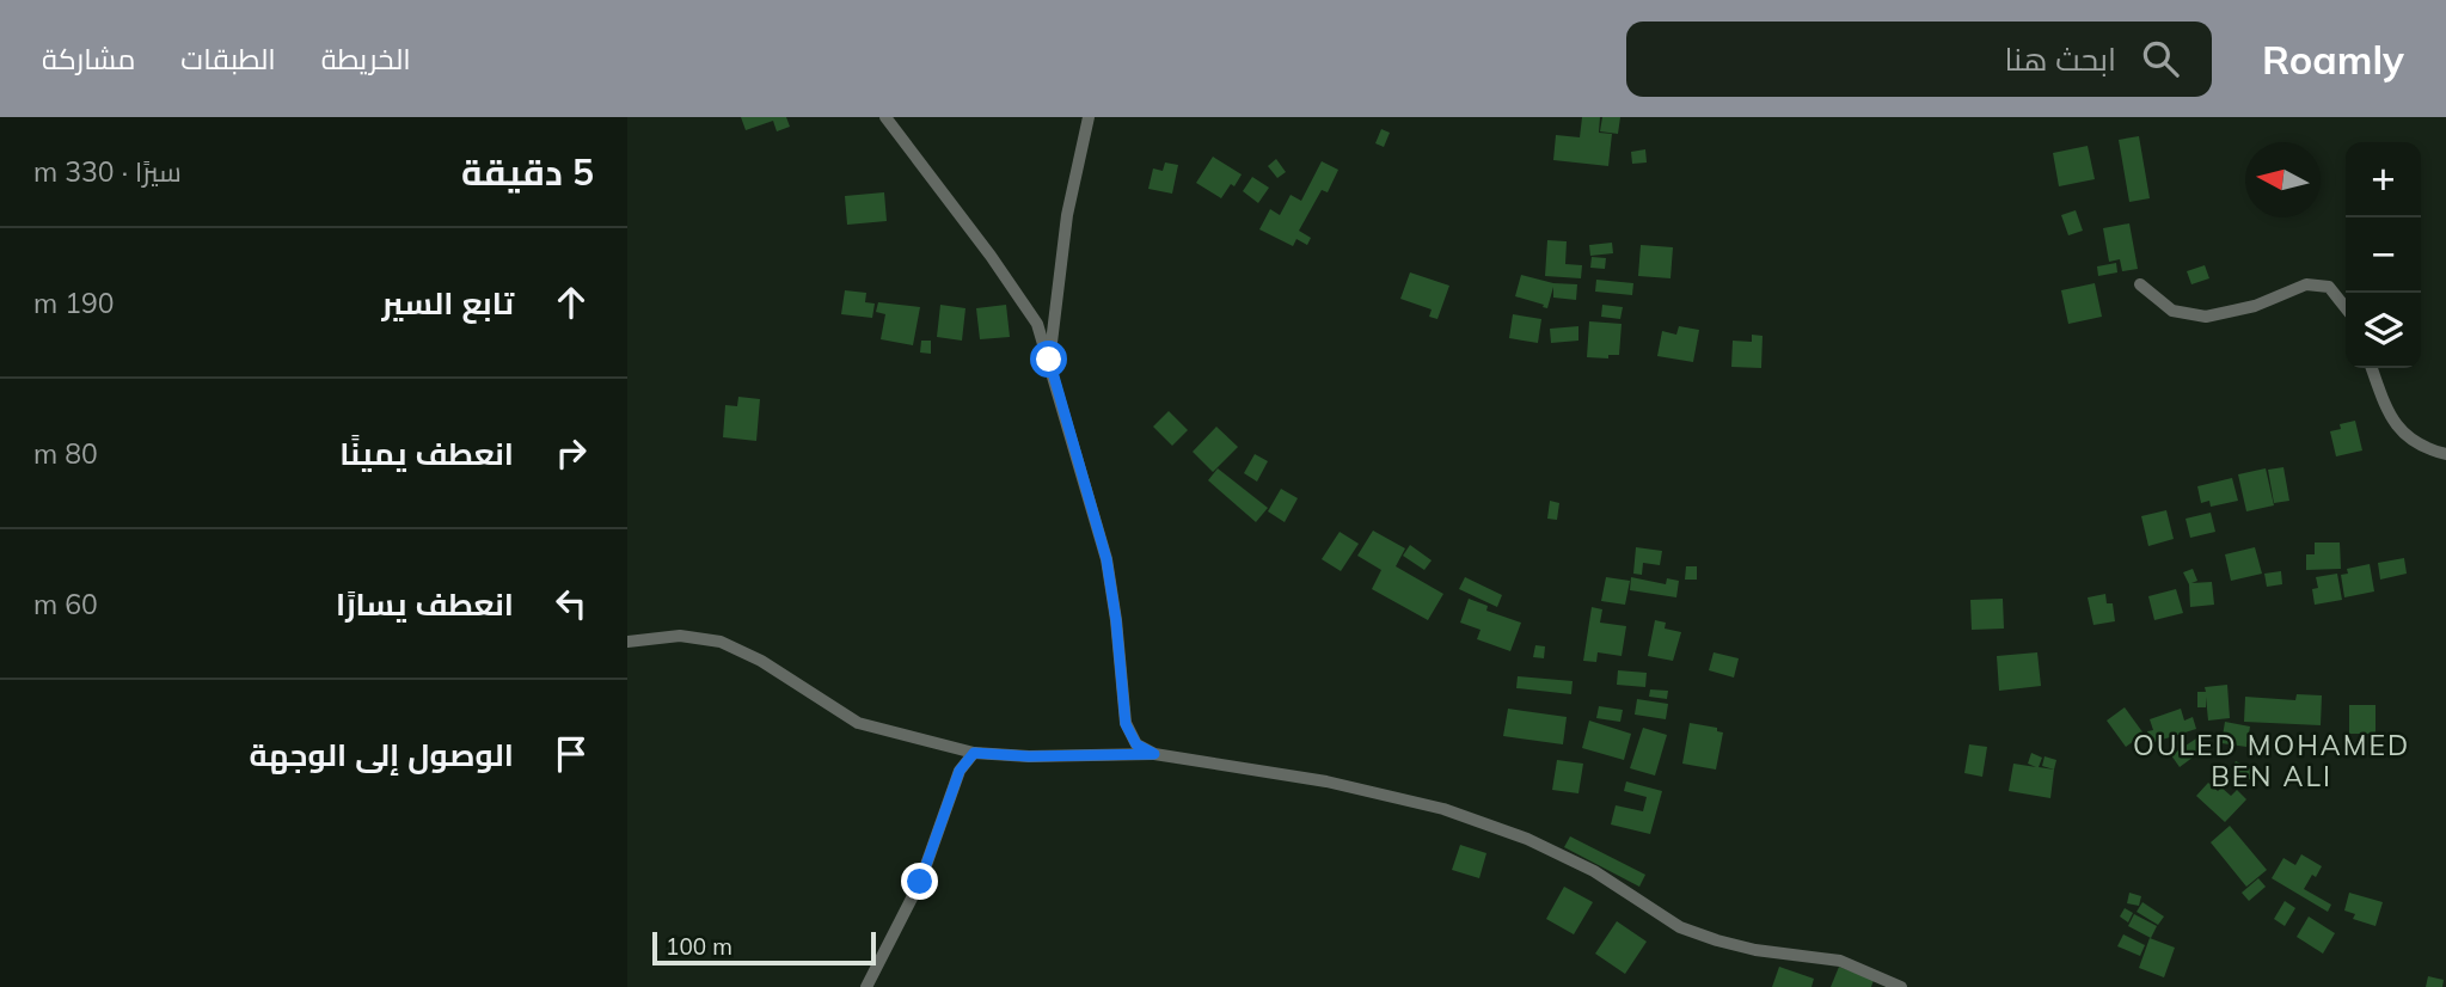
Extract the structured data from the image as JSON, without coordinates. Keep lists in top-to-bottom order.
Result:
{
  "districts": ["OULED MOHAMED BEN ALI"],
  "scale_bar": "100 m",
  "north": "left",
  "page": {
    "header": "Roamly",
    "search": "ابحث هنا",
    "nav": ["الخريطة", "الطبقات", "مشاركة"],
    "heading": ["5 دقيقة", "سيرًا · 330 m"],
    "map_buttons": ["+", "−"],
    "list": [
      ["تابع السير", "190 m"],
      ["انعطف يمينًا", "80 m"],
      ["انعطف يسارًا", "60 m"],
      "الوصول إلى الوجهة"
    ],
    "scale": "100 m"
  }
}
